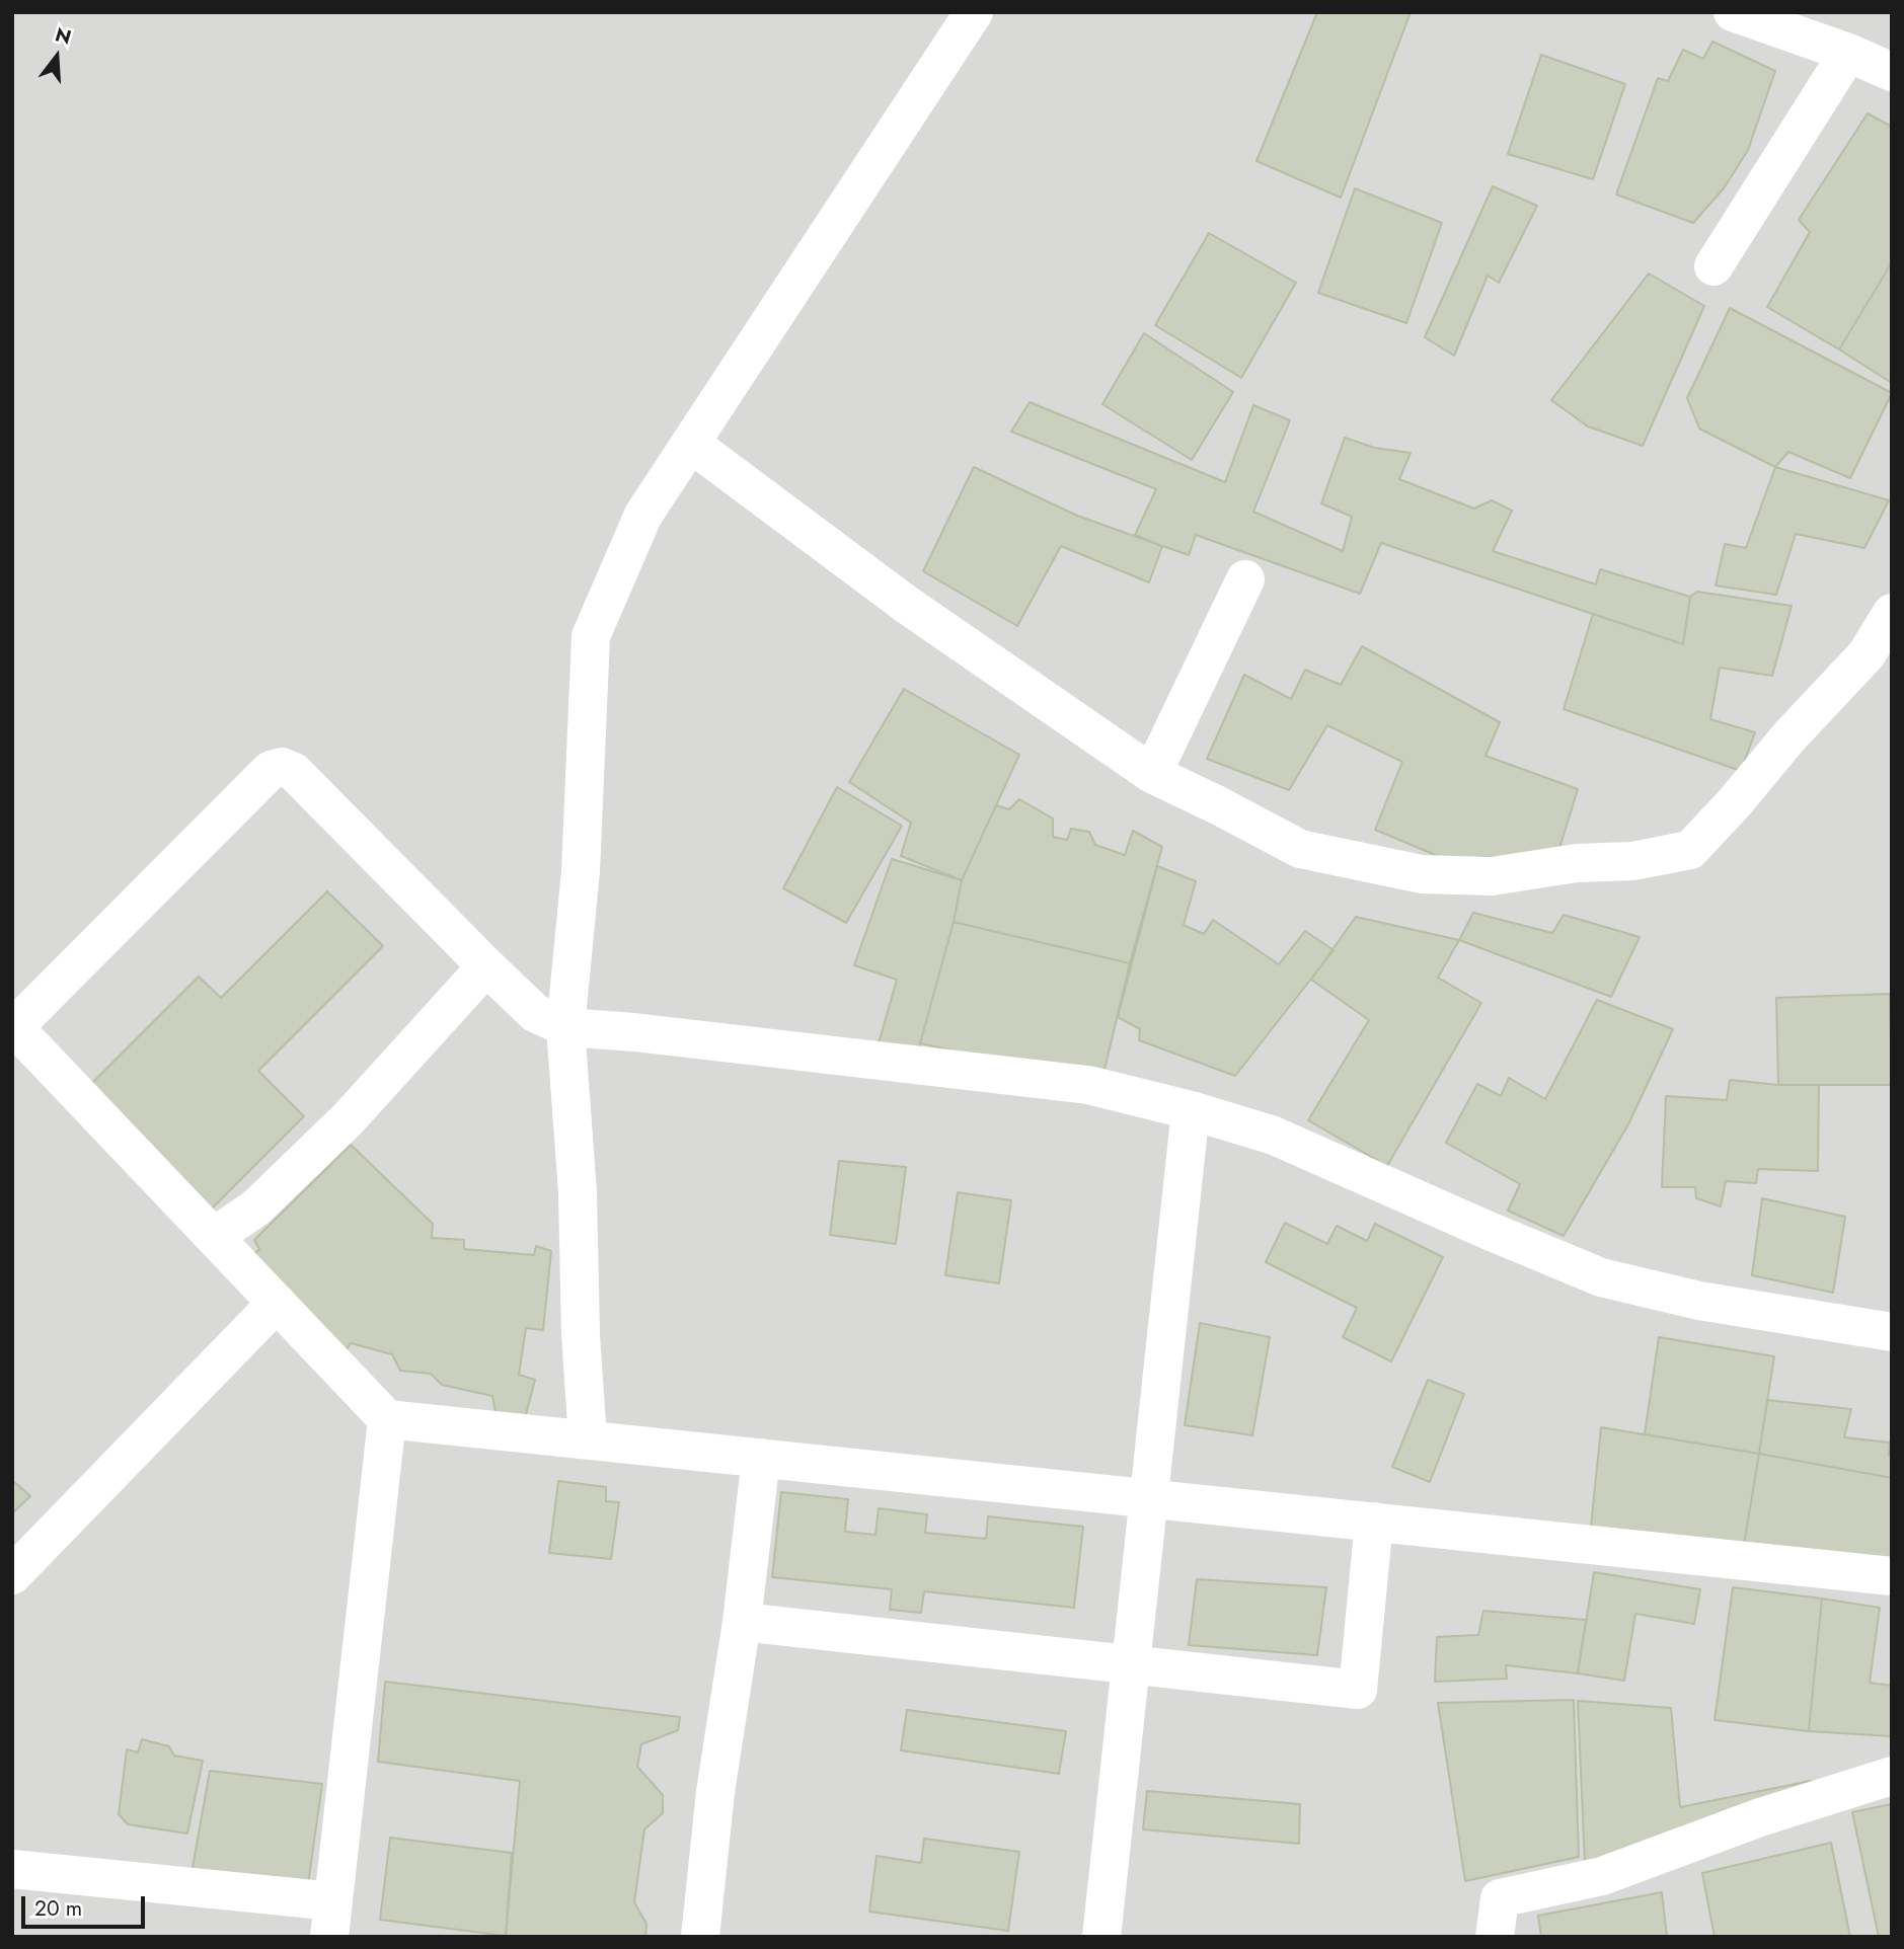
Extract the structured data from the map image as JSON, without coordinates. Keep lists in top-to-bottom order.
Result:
{
  "scale_bar": "20 m",
  "north": "top"
}
